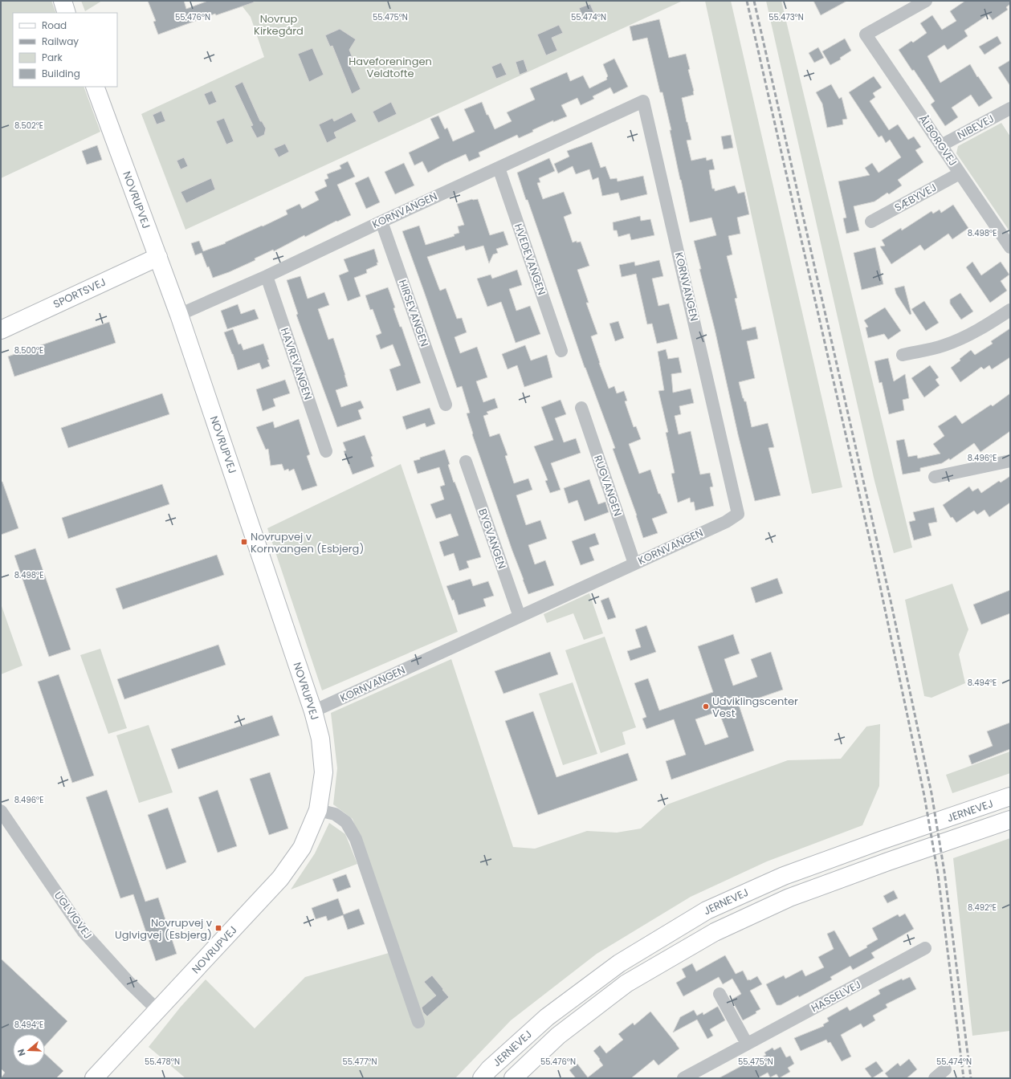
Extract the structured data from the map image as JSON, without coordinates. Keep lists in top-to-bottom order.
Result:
{
  "streets": {
    "street": [
      "NIBEVEJ",
      "ÅLBORGVEJ",
      "SÆBYVEJ",
      "NOVRUPVEJ",
      "KORNVANGEN",
      "HVEDEVANGEN",
      "SPORTSVEJ",
      "HIRSEVANGEN",
      "HAVREVANGEN",
      "RUGVANGEN",
      "BYGVANGEN",
      "JERNEVEJ",
      "UGLVIGVEJ",
      "HASSELVEJ"
    ]
  },
  "crossings": [
    ["NIBEVEJ", "ÅLBORGVEJ"],
    ["ÅLBORGVEJ", "SÆBYVEJ"],
    ["NOVRUPVEJ", "KORNVANGEN"],
    ["NOVRUPVEJ", "SPORTSVEJ"],
    ["NOVRUPVEJ", "UGLVIGVEJ"],
    ["KORNVANGEN", "HVEDEVANGEN"],
    ["KORNVANGEN", "HIRSEVANGEN"],
    ["KORNVANGEN", "HAVREVANGEN"],
    ["KORNVANGEN", "RUGVANGEN"],
    ["KORNVANGEN", "BYGVANGEN"]
  ],
  "parks": ["Novrup Kirkegård", "Haveforeningen Veldtofte"],
  "places": {
    "transit": ["Novrupvej v Kornvangen (Esbjerg)", "Novrupvej v Uglvigvej (Esbjerg)"],
    "other": ["Udviklingscenter Vest"]
  },
  "legend": [
    "Road",
    "Railway",
    "Park",
    "Building"
  ],
  "north": "left",
  "coordinates": [
    "55.476°N",
    "55.474°N",
    "55.475°N",
    "55.473°N",
    "8.502°E",
    "8.498°E",
    "8.500°E",
    "8.496°E",
    "8.494°E",
    "8.492°E",
    "55.478°N",
    "55.477°N"
  ]
}
